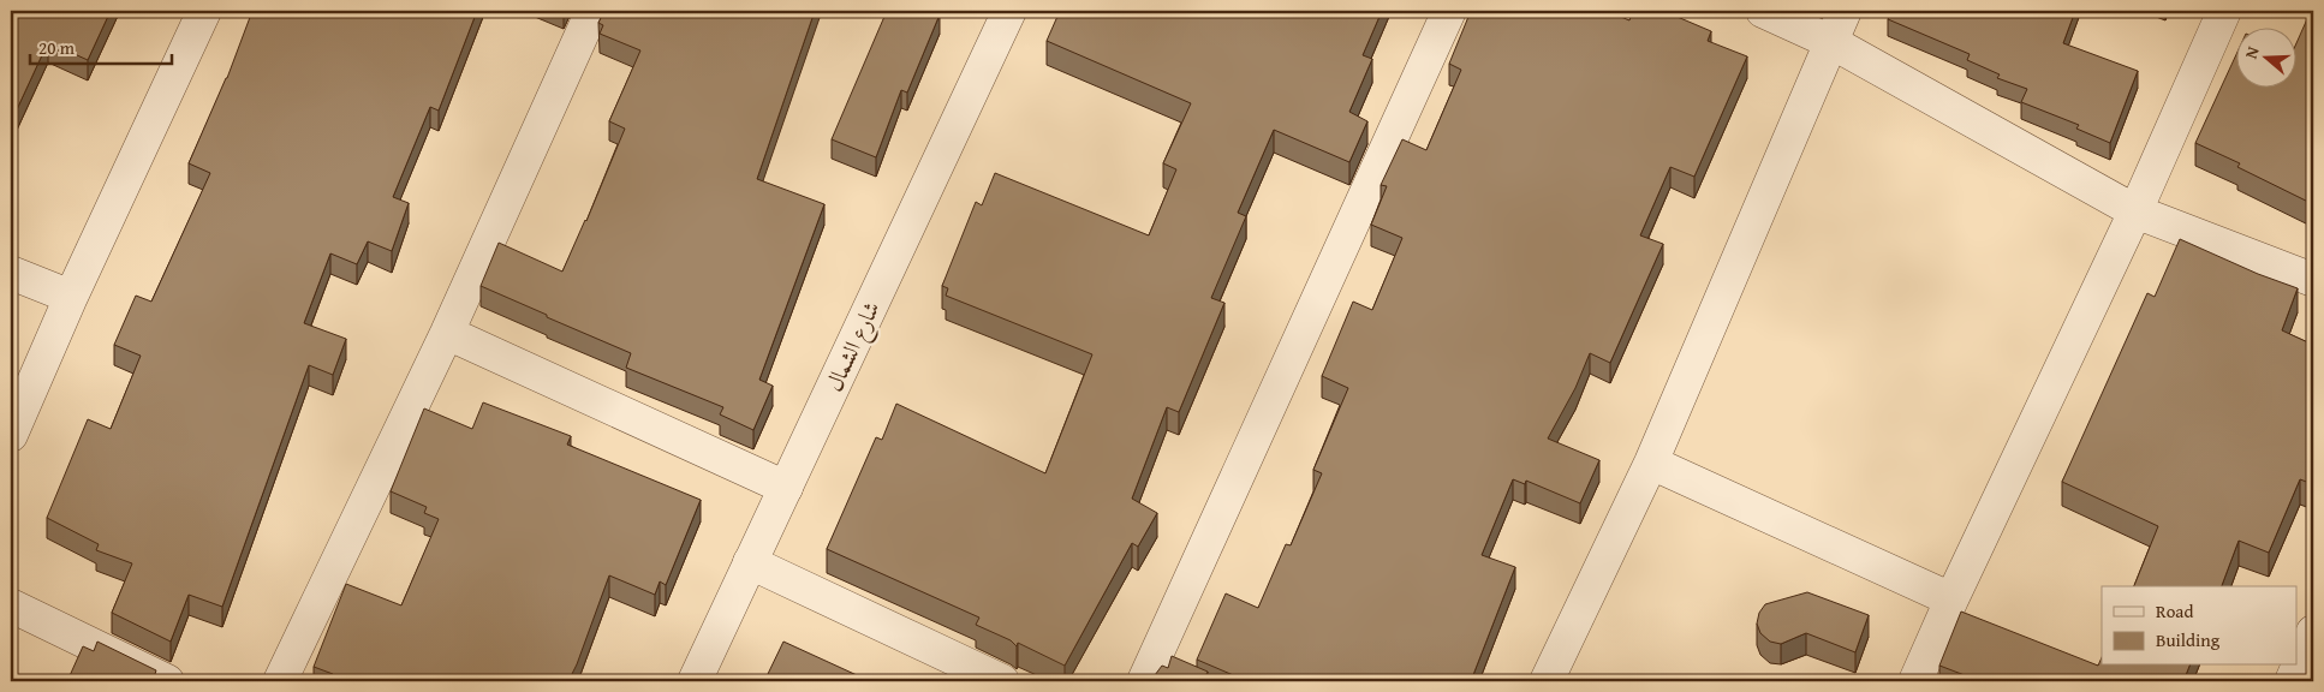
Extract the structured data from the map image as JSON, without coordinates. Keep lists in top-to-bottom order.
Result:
{
  "streets": {
    "street": ["شارع الشمال"]
  },
  "legend": ["Road", "Building"],
  "scale_bar": "20 m",
  "north": "left"
}
